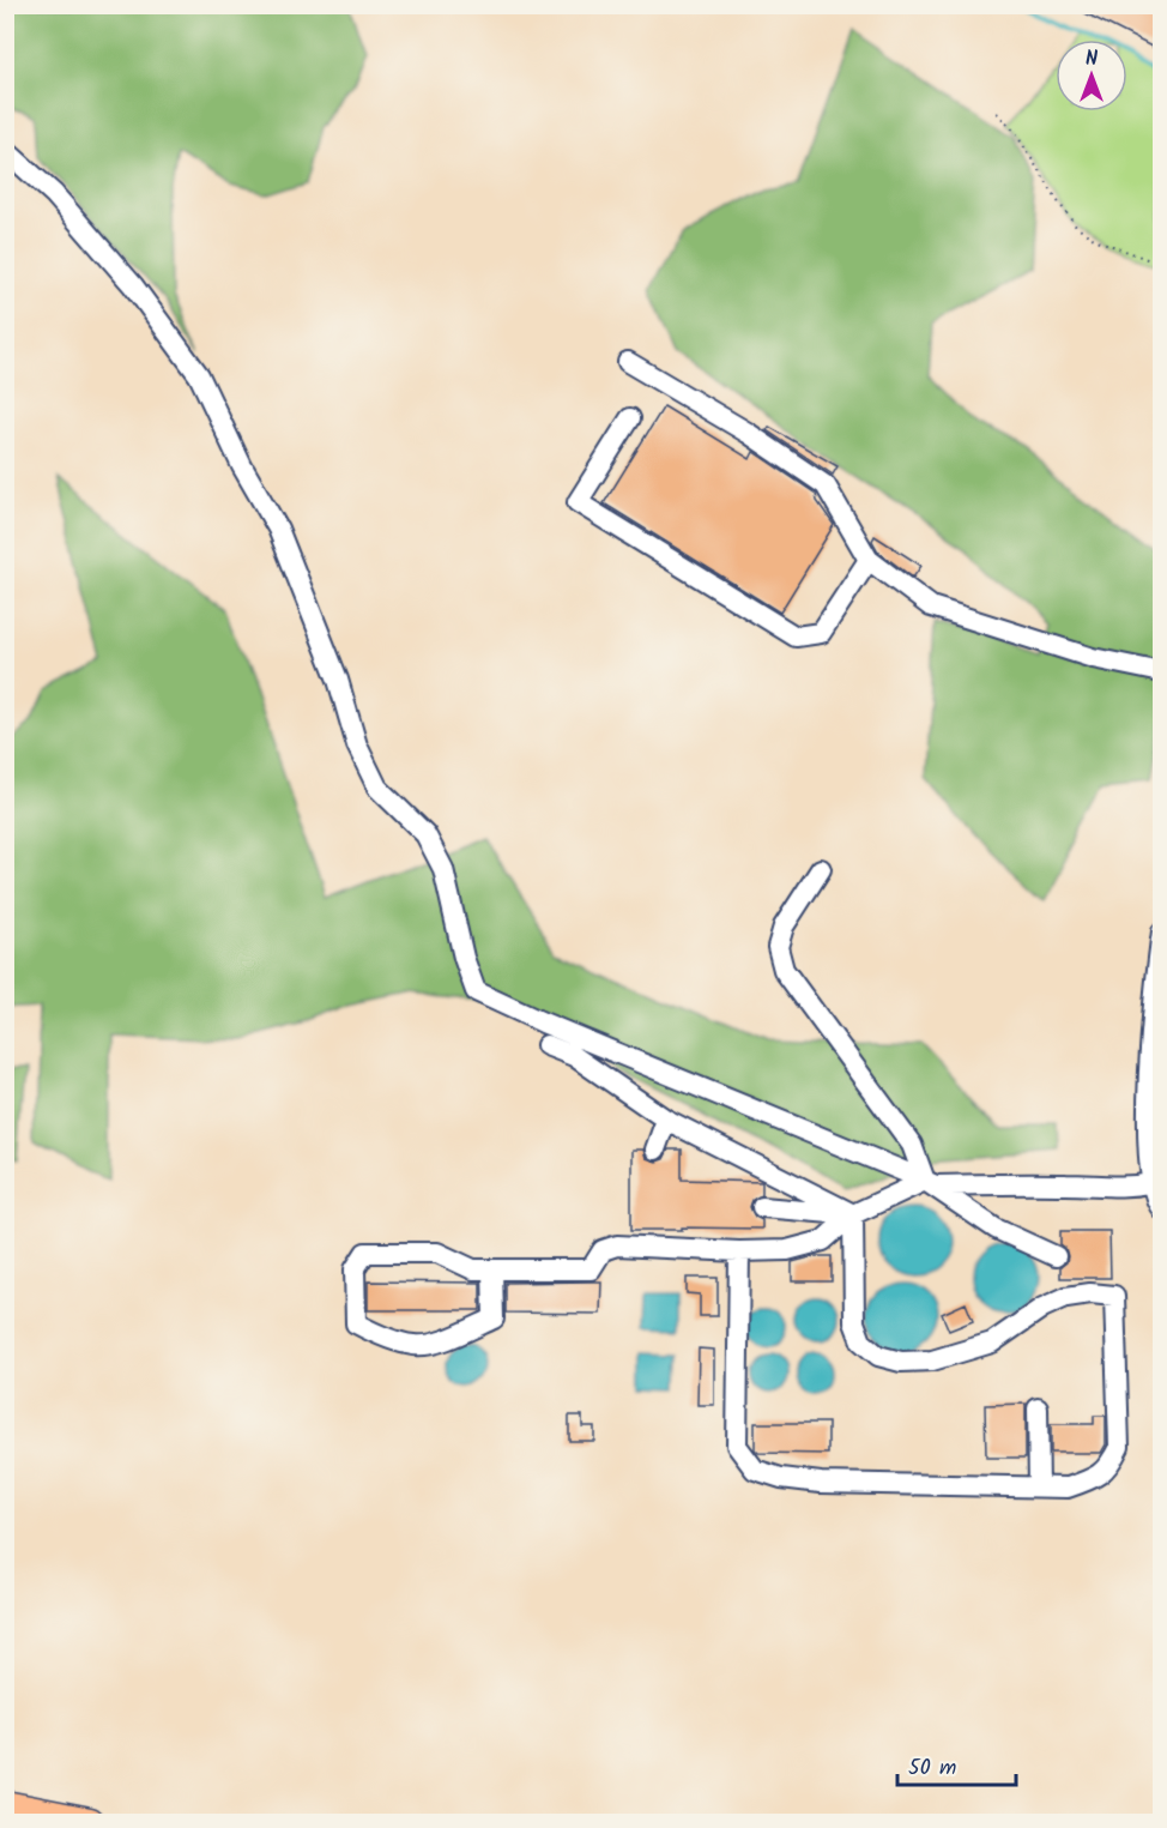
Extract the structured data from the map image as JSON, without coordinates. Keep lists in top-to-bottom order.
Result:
{
  "scale_bar": "50 m",
  "north": "top"
}
